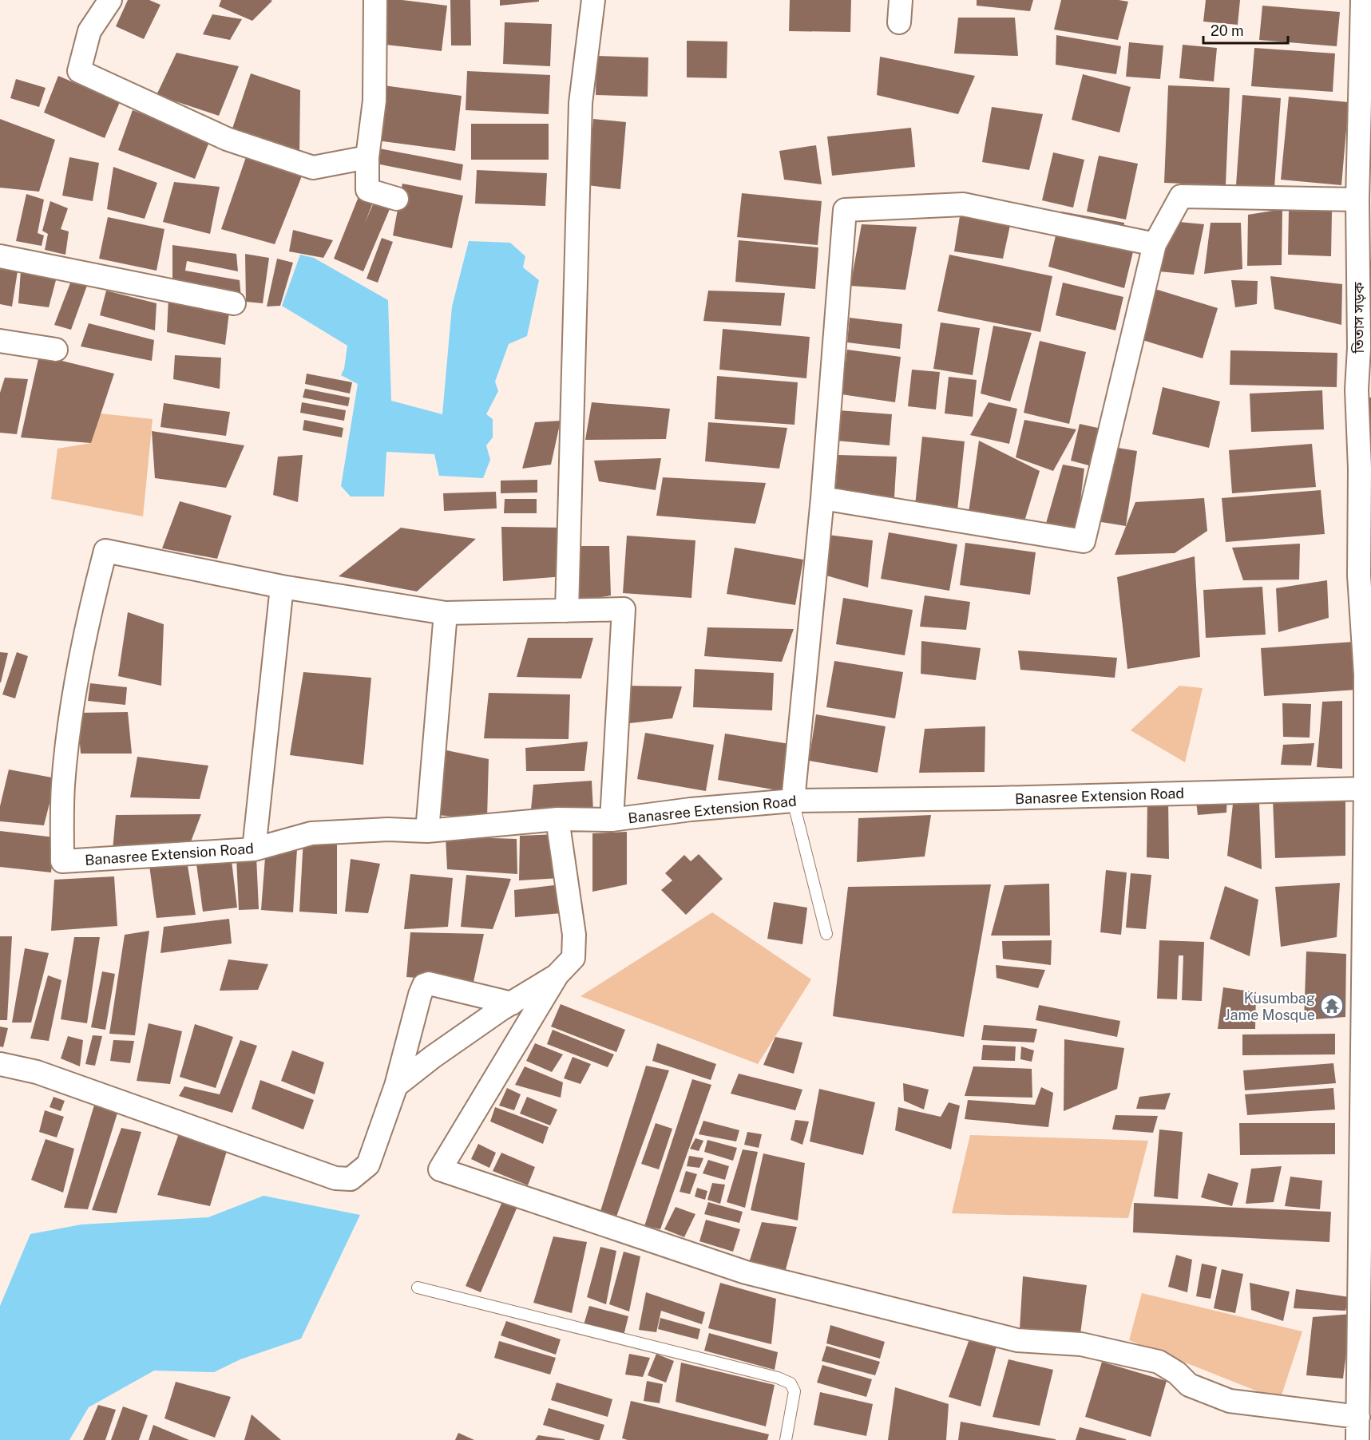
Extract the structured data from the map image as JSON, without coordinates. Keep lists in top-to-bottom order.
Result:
{
  "streets": {
    "street": ["তিতাস সড়ক", "Banasree Extension Road"]
  },
  "crossings": [
    ["তিতাস সড়ক", "Banasree Extension Road"]
  ],
  "places": {
    "temple": ["Kusumbag Jame Mosque"]
  },
  "scale_bar": "20 m"
}
